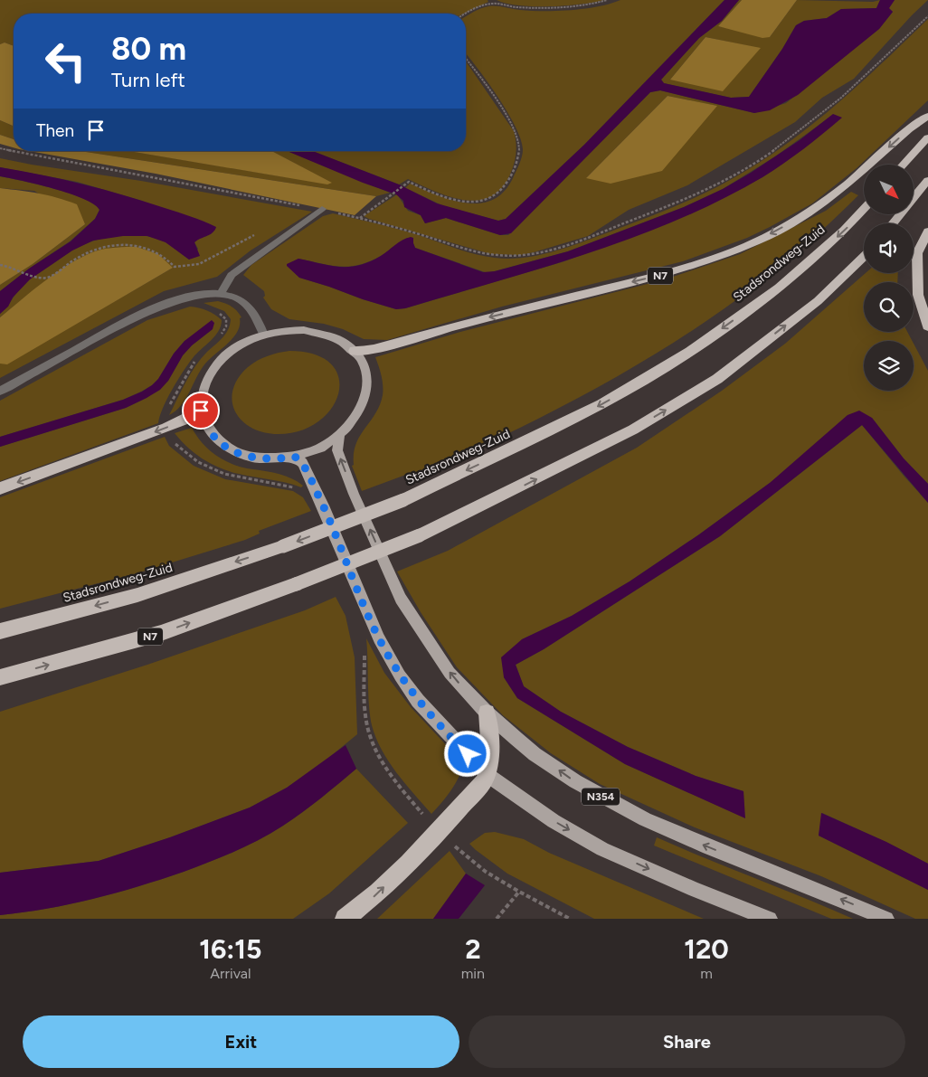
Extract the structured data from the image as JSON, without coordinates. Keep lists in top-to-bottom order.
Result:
{
  "streets": {
    "highway": ["Stadsrondweg-Zuid", "N7"],
    "main road": ["N354"]
  },
  "crossings": [
    ["N7", "N354"]
  ],
  "north": "bottom right",
  "page": {
    "turn": ["80 m", "Turn left"],
    "then": "Then",
    "eta": [
      "16:15",
      "Arrival",
      "2",
      "min",
      "120",
      "m"
    ],
    "buttons": ["Exit", "Share"]
  }
}
